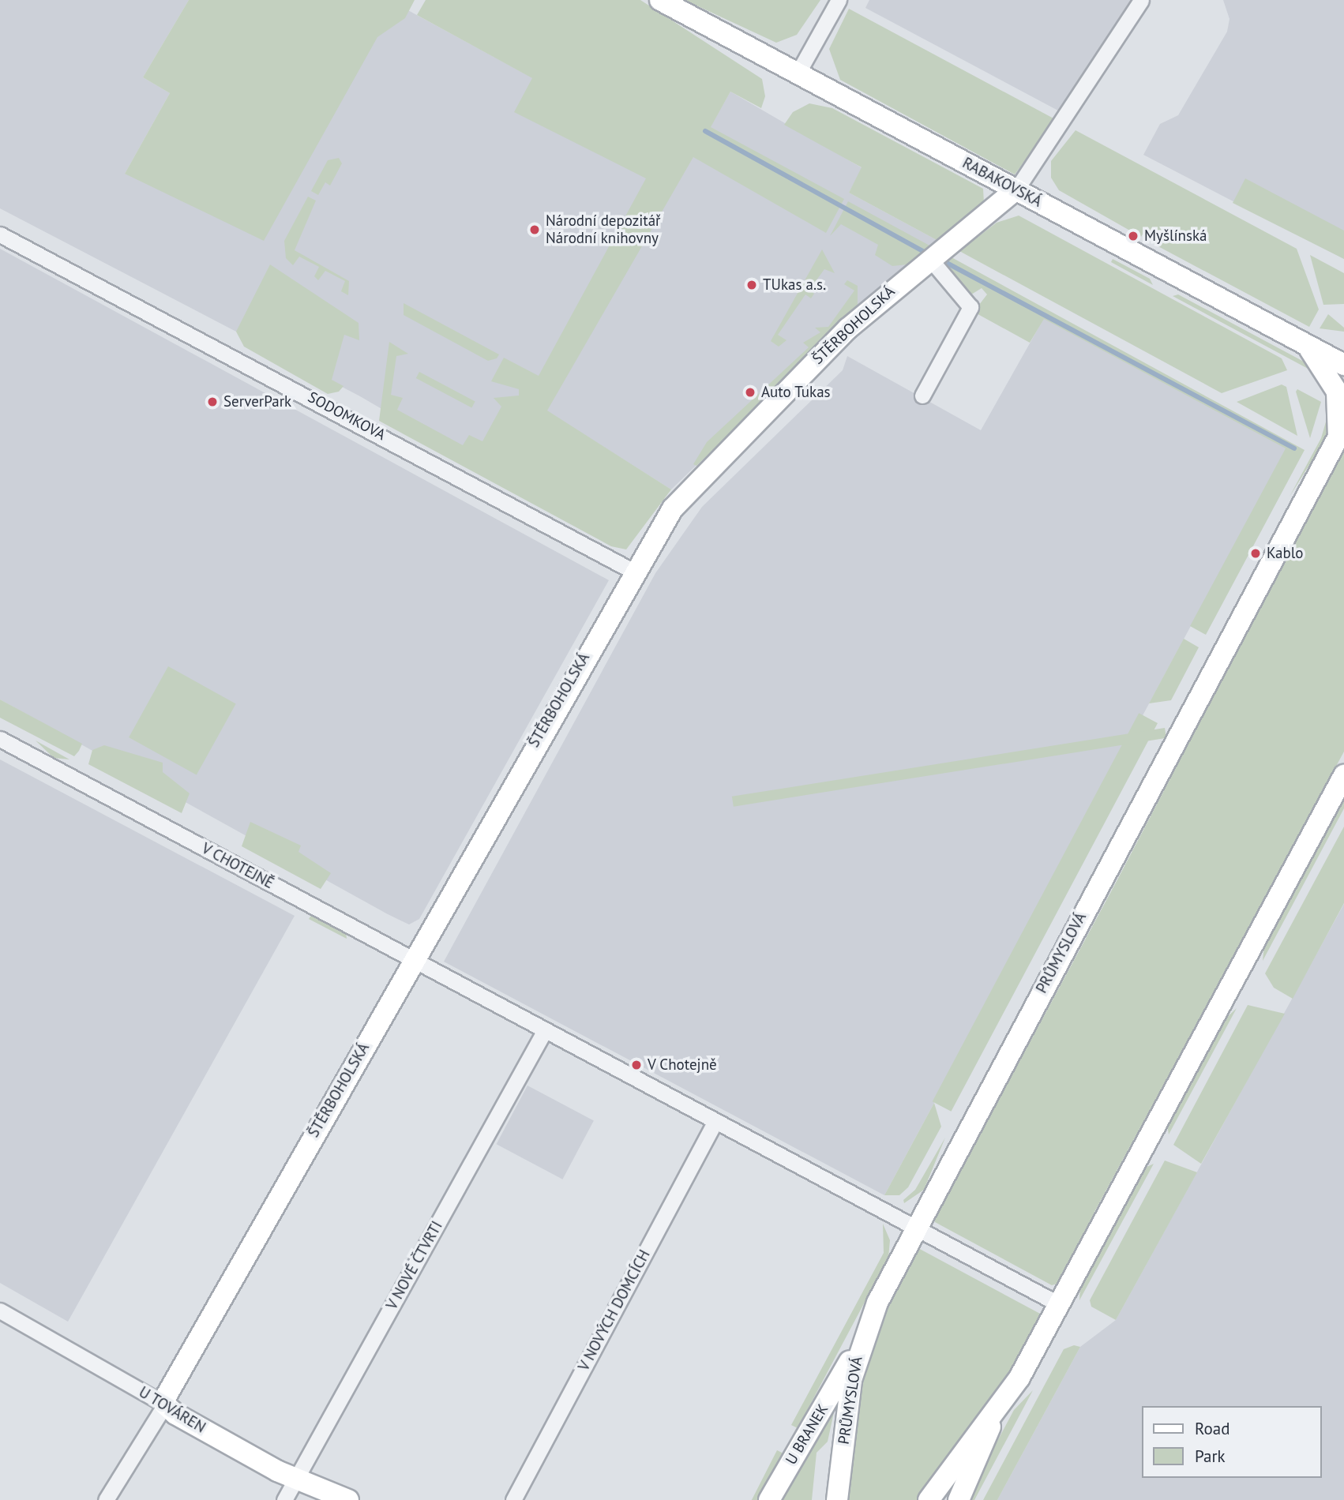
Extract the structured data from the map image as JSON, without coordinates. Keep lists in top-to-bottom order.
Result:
{
  "streets": {
    "main road": [
      "RABAKOVSKÁ",
      "ŠTĚRBOHOLSKÁ",
      "PRŮMYSLOVÁ",
      "U TOVÁREN",
      "U BRANEK"
    ],
    "street": [
      "SODOMKOVA",
      "V CHOTEJNĚ",
      "V NOVÉ ČTVRTI",
      "V NOVÝCH DOMCÍCH"
    ]
  },
  "crossings": [
    ["RABAKOVSKÁ", "ŠTĚRBOHOLSKÁ"],
    ["ŠTĚRBOHOLSKÁ", "SODOMKOVA"],
    ["ŠTĚRBOHOLSKÁ", "V CHOTEJNĚ"],
    ["ŠTĚRBOHOLSKÁ", "U TOVÁREN"],
    ["V CHOTEJNĚ", "PRŮMYSLOVÁ"],
    ["V CHOTEJNĚ", "V NOVÉ ČTVRTI"],
    ["V CHOTEJNĚ", "V NOVÝCH DOMCÍCH"],
    ["PRŮMYSLOVÁ", "U BRANEK"],
    ["V NOVÉ ČTVRTI", "U TOVÁREN"]
  ],
  "places": [
    "Národní depozitář Národní knihovny",
    "Myšlínská",
    "TUkas a.s.",
    "Auto Tukas",
    "ServerPark",
    "Kablo",
    "V Chotejně"
  ],
  "legend": ["Road", "Park"]
}
